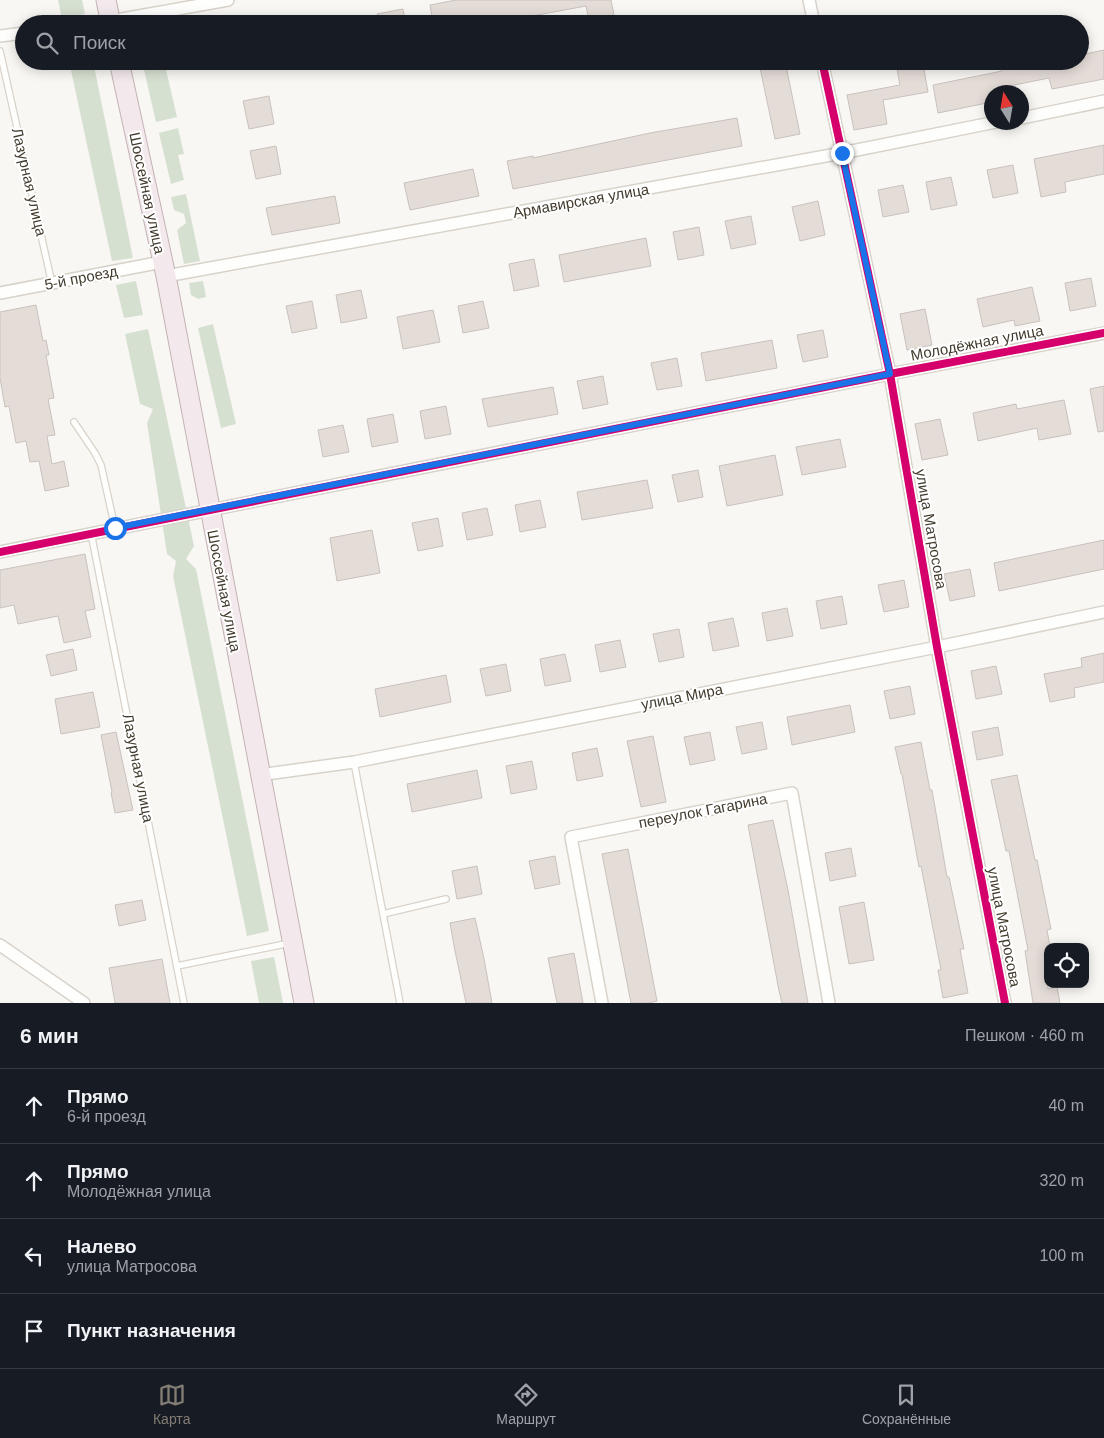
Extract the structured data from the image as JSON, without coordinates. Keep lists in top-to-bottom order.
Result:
{
  "streets": {
    "main road": ["Шоссейная улица"],
    "street": [
      "Армавирская улица",
      "5-й проезд",
      "Молодёжная улица",
      "улица Матросова",
      "улица Мира",
      "переулок Гагарина"
    ],
    "lane": ["Лазурная улица"]
  },
  "crossings": [
    ["Лазурная улица", "5-й проезд"],
    ["Лазурная улица", "Молодёжная улица"],
    ["Шоссейная улица", "Армавирская улица"],
    ["Шоссейная улица", "5-й проезд"],
    ["Шоссейная улица", "Молодёжная улица"],
    ["Шоссейная улица", "улица Мира"],
    ["Армавирская улица", "5-й проезд"],
    ["Армавирская улица", "улица Матросова"],
    ["Молодёжная улица", "улица Матросова"],
    ["улица Матросова", "улица Мира"]
  ],
  "north": "top",
  "page": {
    "search": "Поиск",
    "heading": ["6 мин", "Пешком · 460 m"],
    "list": [
      ["Прямо", "6-й проезд", "40 m"],
      ["Прямо", "Молодёжная улица", "320 m"],
      ["Налево", "улица Матросова", "100 m"],
      "Пункт назначения"
    ],
    "nav": ["Карта", "Маршрут", "Сохранённые"]
  }
}
